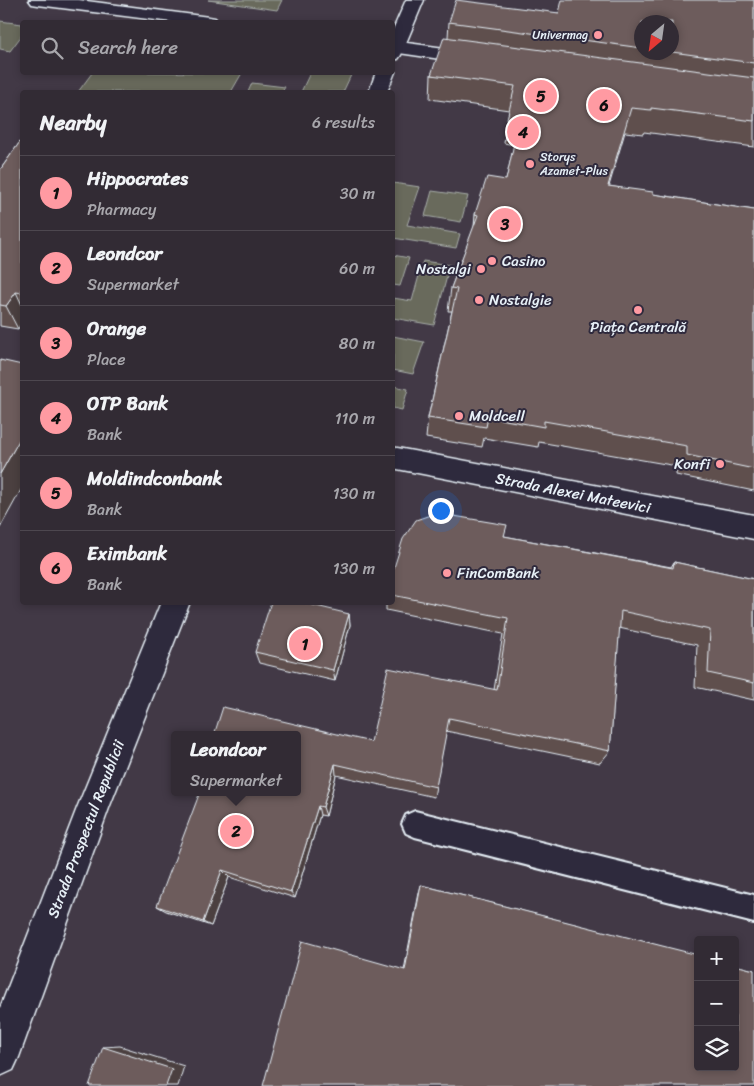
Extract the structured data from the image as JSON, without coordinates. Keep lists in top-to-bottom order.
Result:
{
  "streets": {
    "street": ["Strada Alexei Mateevici", "Strada Prospectul Republicii"]
  },
  "places": [
    "Univermag",
    "Storys Azamet-Plus",
    "Casino",
    "Nostalgi",
    "Nostalgie",
    "Piața Centrală",
    "Moldcell",
    "Konfi",
    "FinComBank"
  ],
  "north": "bottom left",
  "page": {
    "search": "Search here",
    "pins": [
      "5",
      "6",
      "4",
      "3",
      "1",
      "2"
    ],
    "heading": ["Nearby", "6 results"],
    "list": [
      {
        "mark": "1",
        "name": "Hippocrates",
        "note": "Pharmacy",
        "value": "30 m"
      },
      {
        "mark": "2",
        "name": "Leondcor",
        "note": "Supermarket",
        "value": "60 m"
      },
      {
        "mark": "3",
        "name": "Orange",
        "note": "Place",
        "value": "80 m"
      },
      {
        "mark": "4",
        "name": "OTP Bank",
        "note": "Bank",
        "value": "110 m"
      },
      {
        "mark": "5",
        "name": "Moldindconbank",
        "note": "Bank",
        "value": "130 m"
      },
      {
        "mark": "6",
        "name": "Eximbank",
        "note": "Bank",
        "value": "130 m"
      }
    ],
    "popup": ["Leondcor", "Supermarket"],
    "map_buttons": ["+", "−"]
  }
}
